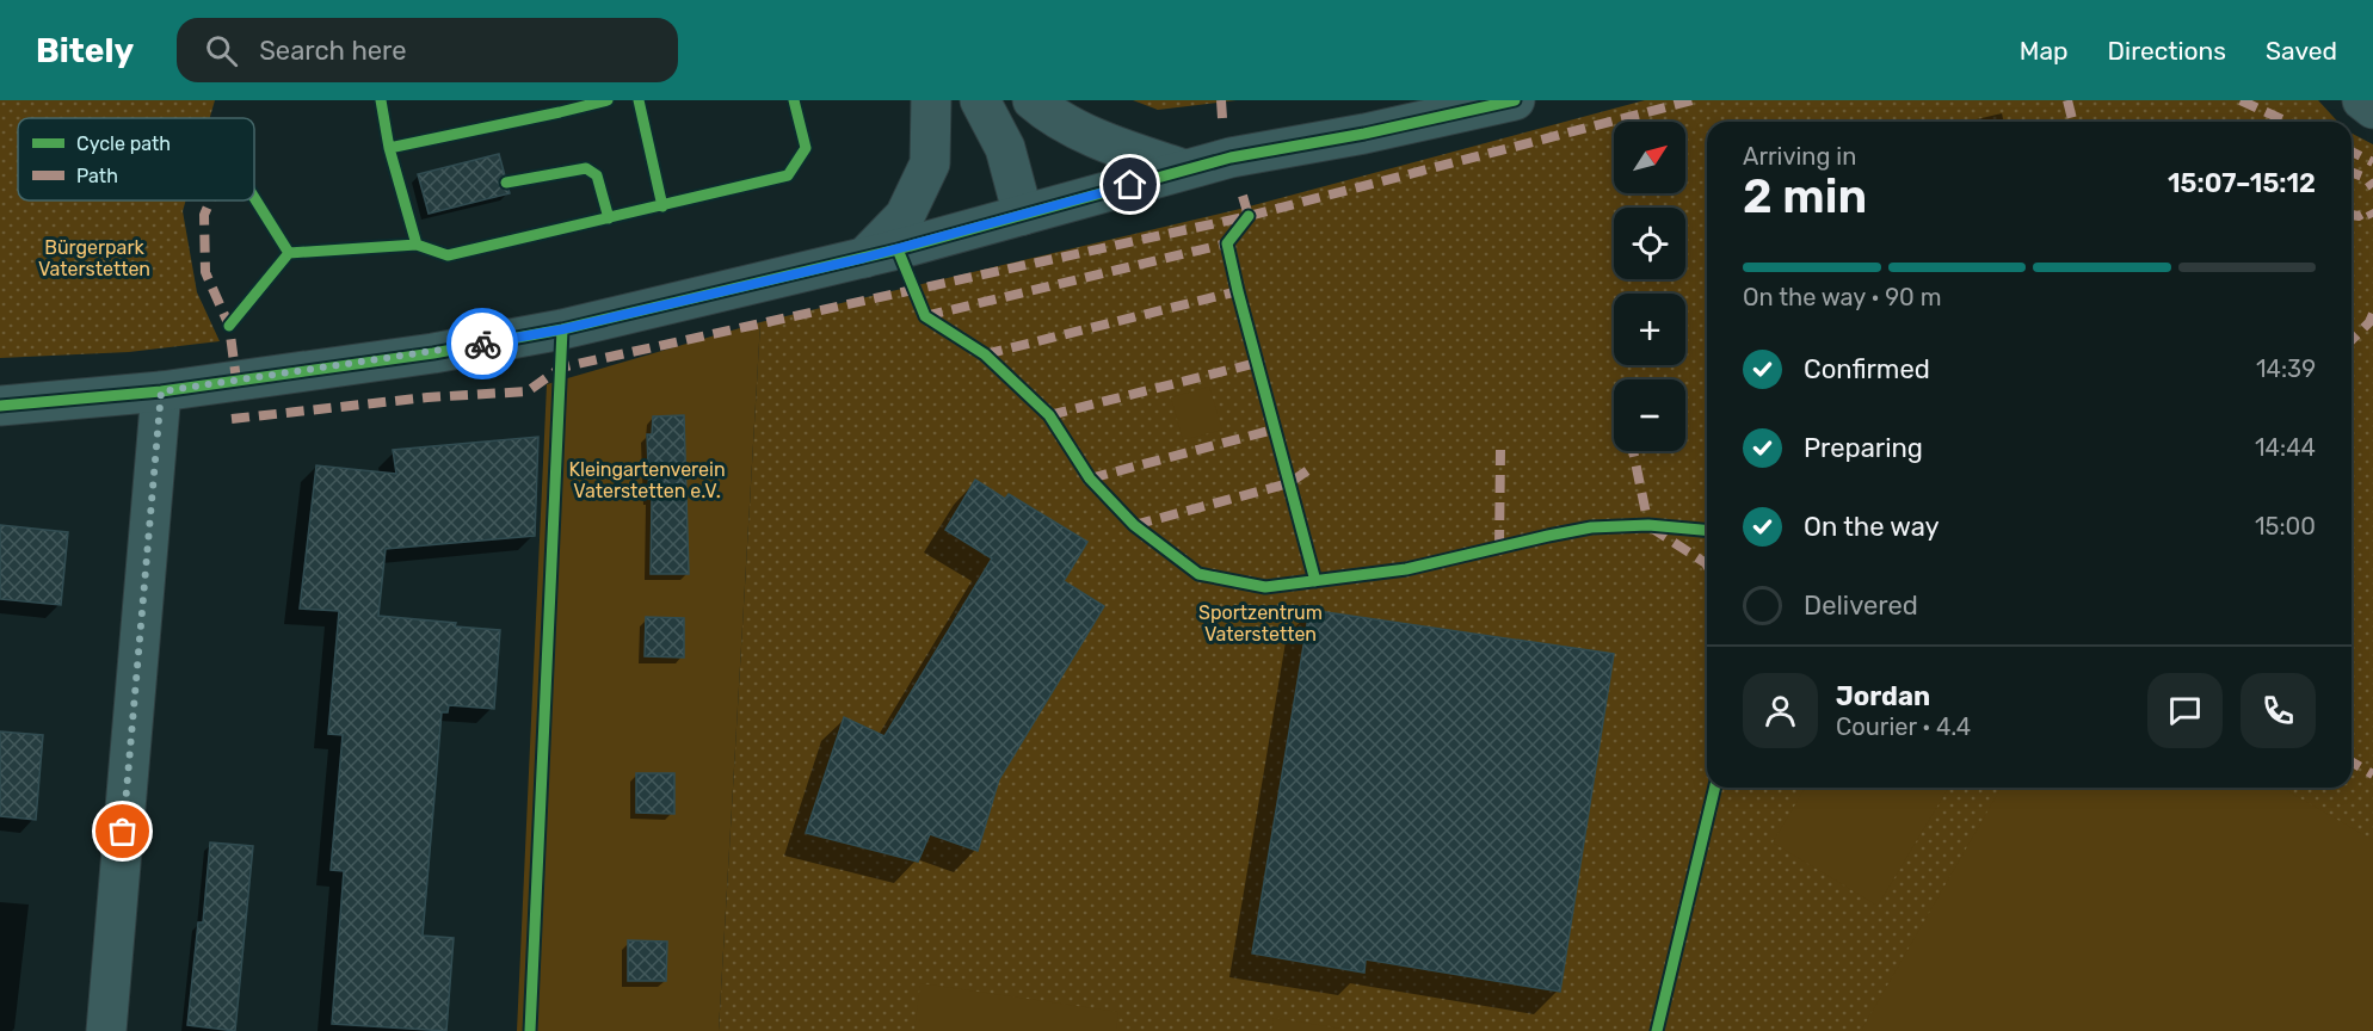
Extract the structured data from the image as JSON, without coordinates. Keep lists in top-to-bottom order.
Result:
{
  "parks": ["Bürgerpark Vaterstetten", "Kleingartenverein Vaterstetten e.V.", "Sportzentrum Vaterstetten"],
  "legend": ["Cycle path", "Path"],
  "north": "top right",
  "page": {
    "header": "Bitely",
    "search": "Search here",
    "nav": ["Map", "Directions", "Saved"],
    "map_buttons": ["+", "−"],
    "heading": ["2 min", "Arriving in", "15:07–15:12"],
    "panel": ["Jordan", "Courier · 4.4"],
    "bar": "On the way · 90 m",
    "list": [
      ["Confirmed", "14:39"],
      ["Preparing", "14:44"],
      ["On the way", "15:00"],
      "Delivered"
    ]
  }
}
